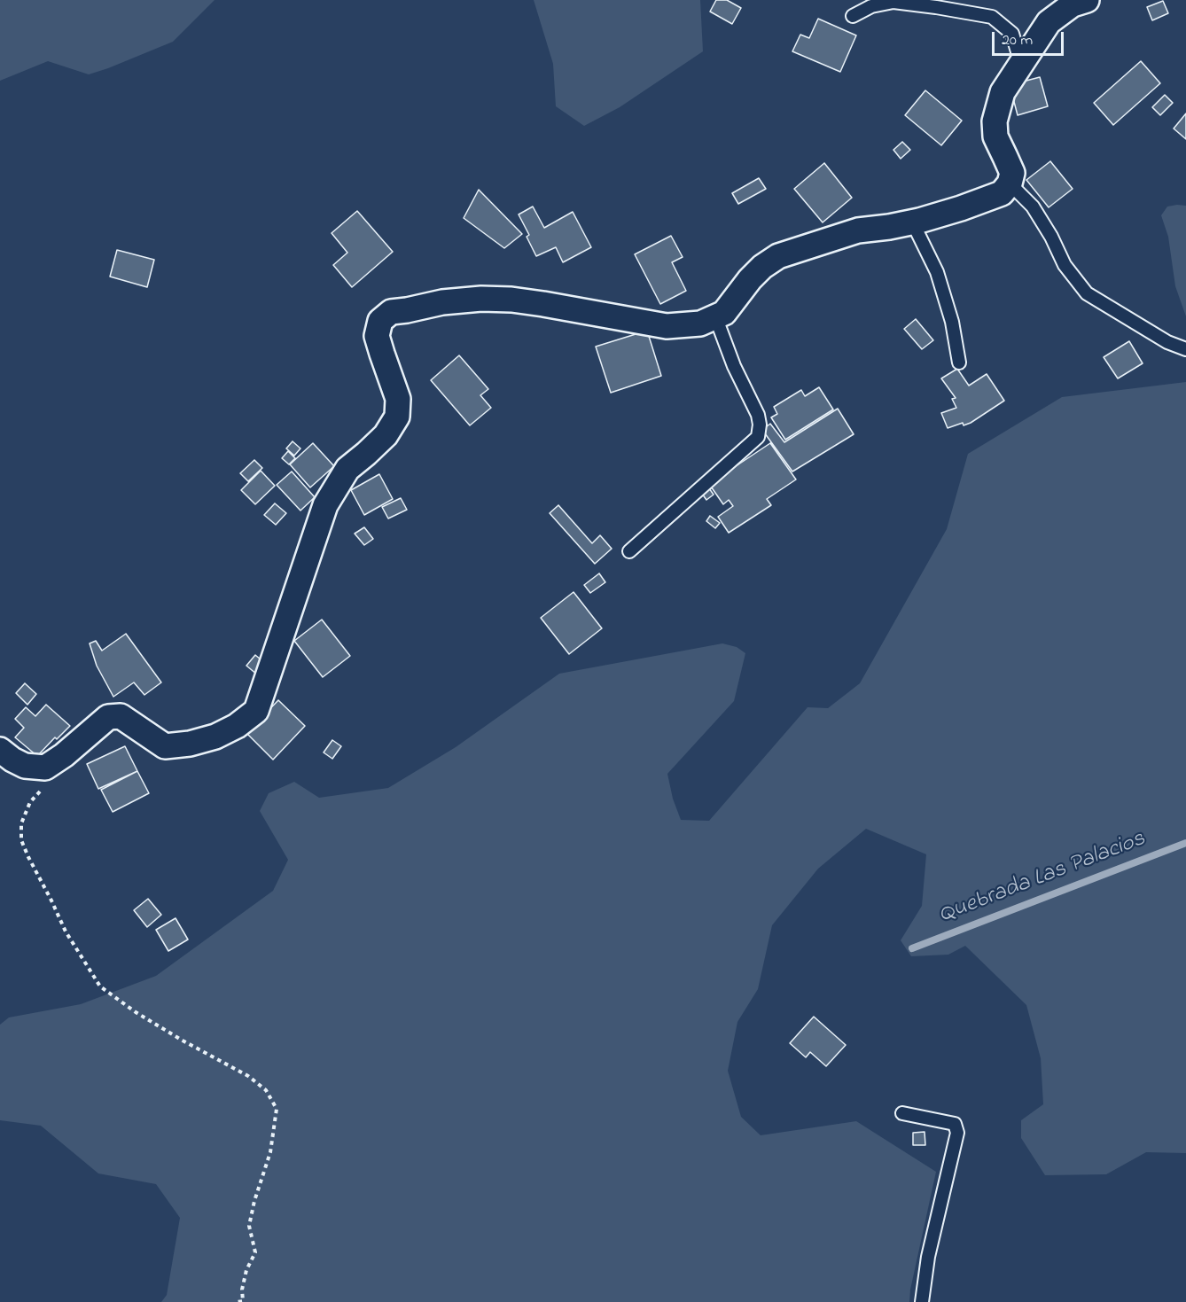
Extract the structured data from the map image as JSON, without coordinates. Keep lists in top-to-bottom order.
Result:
{
  "water": ["Quebrada Las Palacios"],
  "scale_bar": "20 m"
}
